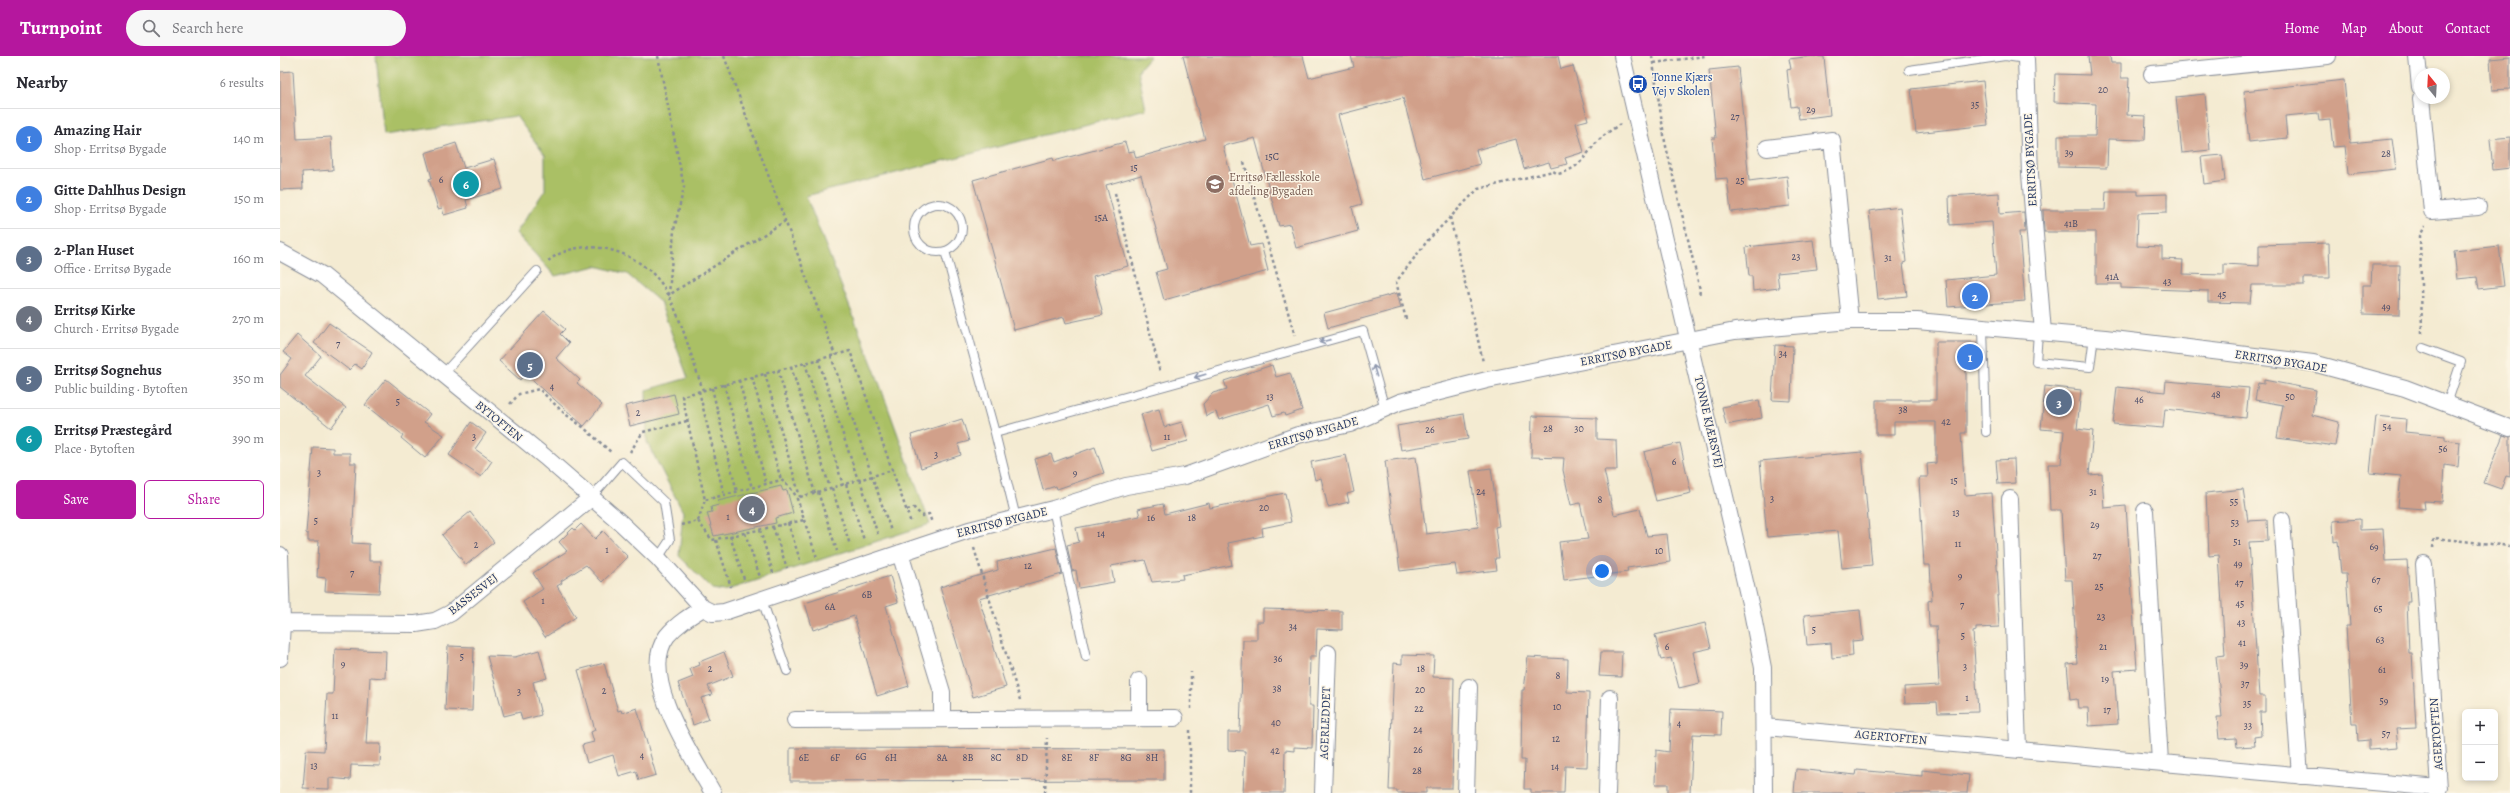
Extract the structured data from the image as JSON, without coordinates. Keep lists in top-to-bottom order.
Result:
{
  "streets": {
    "street": [
      "ERRITSØ BYGADE",
      "BYTOFTEN",
      "TONNE KJÆRSVEJ",
      "BASSESVEJ",
      "AGERLEDDET",
      "AGERTOFTEN"
    ]
  },
  "crossings": [
    ["ERRITSØ BYGADE", "BYTOFTEN"],
    ["ERRITSØ BYGADE", "TONNE KJÆRSVEJ"],
    ["BYTOFTEN", "BASSESVEJ"],
    ["TONNE KJÆRSVEJ", "AGERTOFTEN"]
  ],
  "places": {
    "bus stop": ["Tonne Kjærs Vej v Skolen"],
    "school or university": ["Erritsø Fællesskole afdeling Bygaden"]
  },
  "house_numbers": [
    "20",
    "35",
    "29",
    "27",
    "39",
    "28",
    "15C",
    "15",
    "6",
    "25",
    "15A",
    "41B",
    "23",
    "31",
    "41A",
    "43",
    "45",
    "49",
    "7",
    "34",
    "4",
    "48",
    "13",
    "50",
    "46",
    "5",
    "38",
    "2",
    "42",
    "54",
    "28",
    "30",
    "26",
    "3",
    "11",
    "56",
    "3",
    "6",
    "3",
    "9",
    "15",
    "24",
    "31",
    "3",
    "8",
    "55",
    "20",
    "13",
    "1",
    "16",
    "18",
    "5",
    "53",
    "29",
    "14",
    "51",
    "11",
    "2",
    "69",
    "1",
    "10",
    "27",
    "49",
    "12",
    "7",
    "9",
    "67",
    "47",
    "25",
    "6B",
    "1",
    "45",
    "7",
    "6A",
    "65",
    "23",
    "43",
    "34",
    "5",
    "5",
    "63",
    "41",
    "6",
    "21",
    "5",
    "36",
    "9",
    "39",
    "3",
    "2",
    "18",
    "61",
    "8",
    "19",
    "37",
    "38",
    "20",
    "2",
    "3",
    "1",
    "59",
    "35",
    "10",
    "22",
    "17",
    "11",
    "40",
    "4",
    "33",
    "24",
    "57",
    "12",
    "26",
    "42",
    "4",
    "6G",
    "6E",
    "6F",
    "6H",
    "8A",
    "8B",
    "8C",
    "8D",
    "8E",
    "8F",
    "8G",
    "8H",
    "13",
    "14",
    "28"
  ],
  "north": "top",
  "page": {
    "header": "Turnpoint",
    "search": "Search here",
    "nav": [
      "Home",
      "Map",
      "About",
      "Contact"
    ],
    "heading": ["Nearby", "6 results"],
    "list": [
      {
        "mark": "1",
        "name": "Amazing Hair",
        "note": "Shop · Erritsø Bygade",
        "value": "140 m"
      },
      {
        "mark": "2",
        "name": "Gitte Dahlhus Design",
        "note": "Shop · Erritsø Bygade",
        "value": "150 m"
      },
      {
        "mark": "3",
        "name": "2-Plan Huset",
        "note": "Office · Erritsø Bygade",
        "value": "160 m"
      },
      {
        "mark": "4",
        "name": "Erritsø Kirke",
        "note": "Church · Erritsø Bygade",
        "value": "270 m"
      },
      {
        "mark": "5",
        "name": "Erritsø Sognehus",
        "note": "Public building · Bytoften",
        "value": "350 m"
      },
      {
        "mark": "6",
        "name": "Erritsø Præstegård",
        "note": "Place · Bytoften",
        "value": "390 m"
      }
    ],
    "pins": [
      "6",
      "2",
      "1",
      "5",
      "3",
      "4"
    ],
    "buttons": ["Save", "Share"],
    "map_buttons": ["+", "−"]
  }
}
